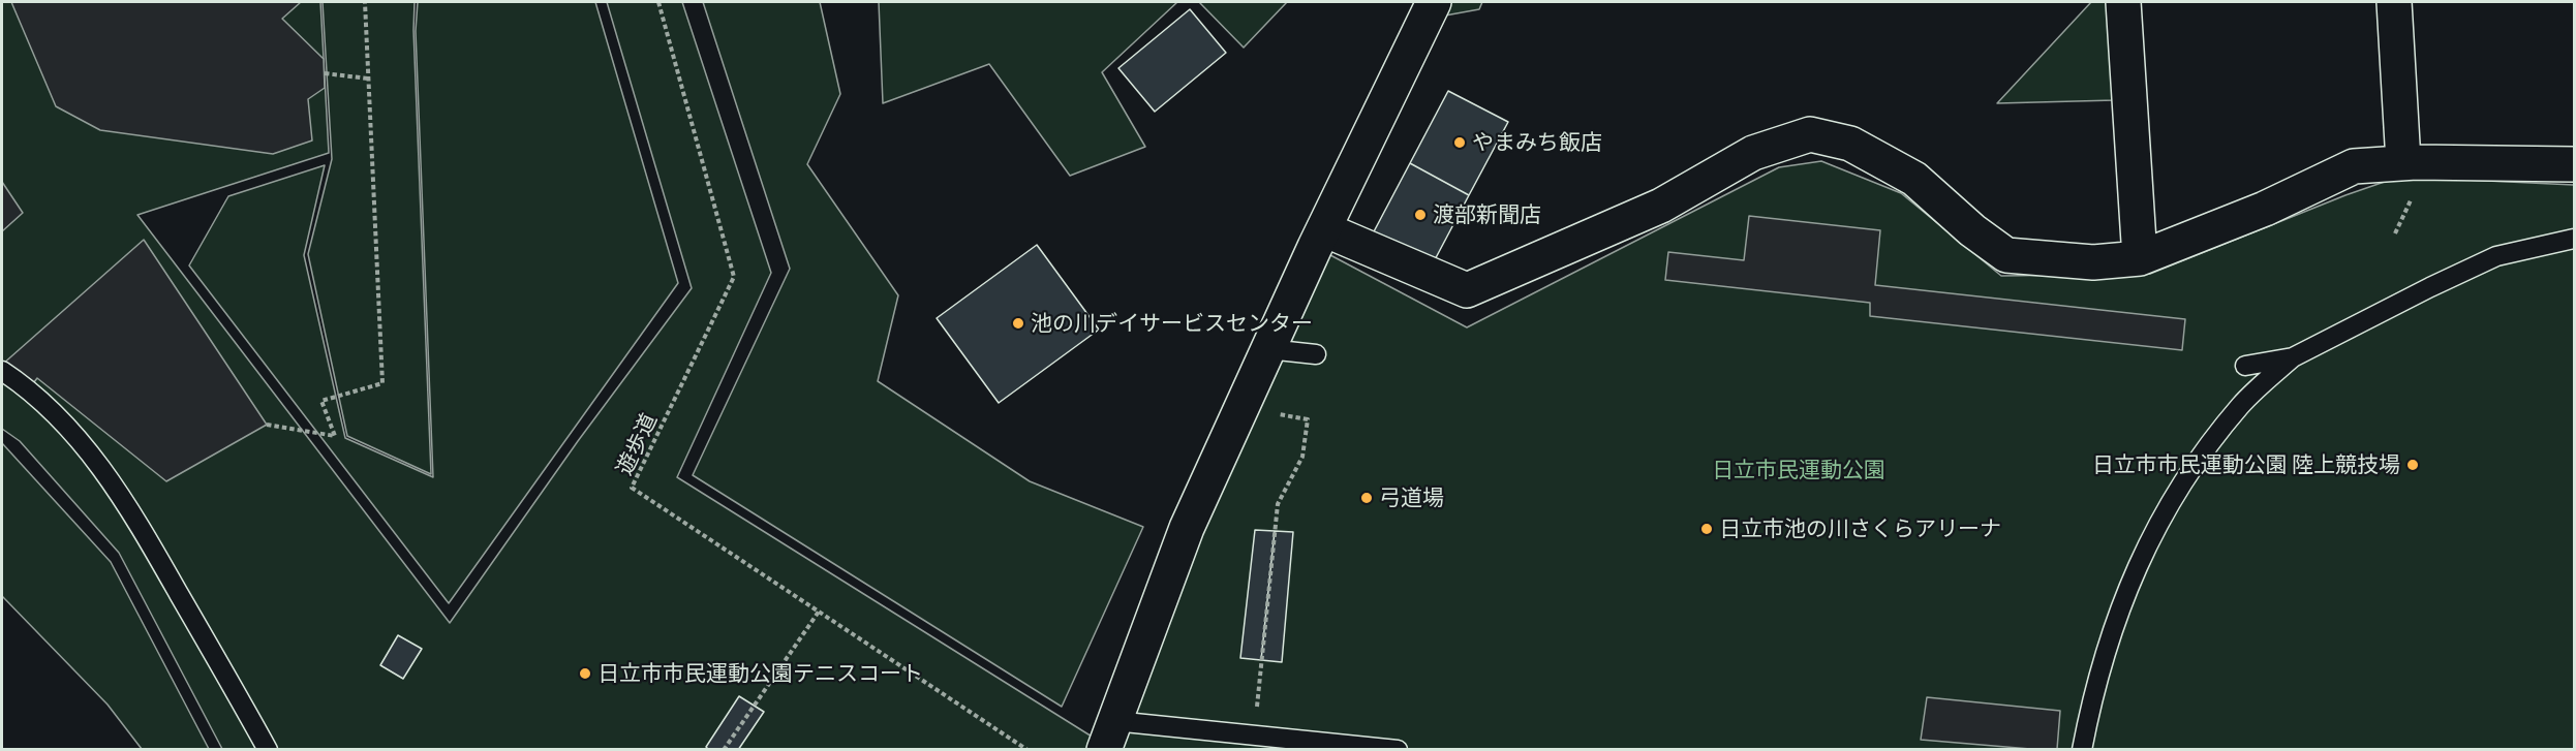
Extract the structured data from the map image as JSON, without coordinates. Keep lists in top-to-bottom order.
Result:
{
  "streets": {
    "path": ["遊歩道"]
  },
  "parks": ["日立市民運動公園"],
  "places": [
    "やまみち飯店",
    "渡部新聞店",
    "池の川デイサービスセンター",
    "日立市市民運動公園 陸上競技場",
    "弓道場",
    "日立市池の川さくらアリーナ",
    "日立市市民運動公園テニスコート"
  ]
}
